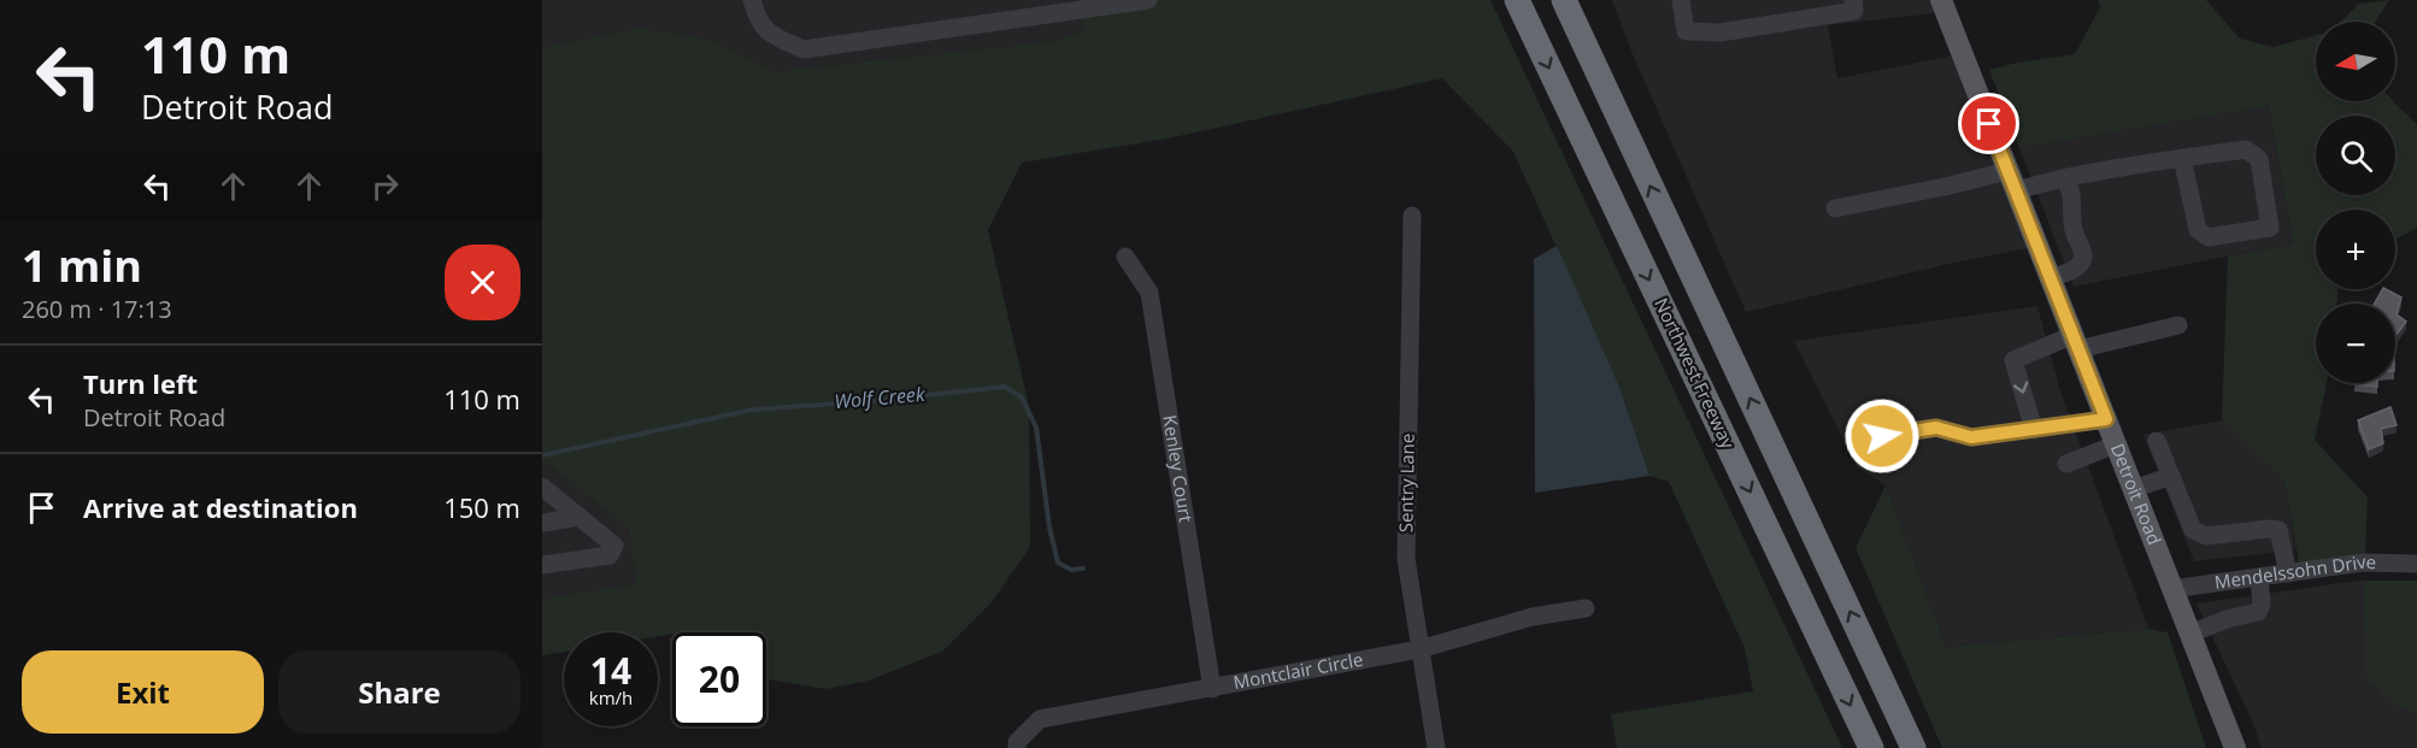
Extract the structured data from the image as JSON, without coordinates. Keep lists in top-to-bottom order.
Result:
{
  "streets": {
    "highway": ["Northwest Freeway"],
    "main road": ["Detroit Road"],
    "street": [
      "Kenley Court",
      "Sentry Lane",
      "Mendelssohn Drive",
      "Montclair Circle"
    ]
  },
  "crossings": [
    ["Kenley Court", "Montclair Circle"],
    ["Sentry Lane", "Montclair Circle"],
    ["Detroit Road", "Mendelssohn Drive"]
  ],
  "water": ["Wolf Creek"],
  "north": "left",
  "page": {
    "turn": ["110 m", "Detroit Road"],
    "map_buttons": ["+", "−"],
    "heading": ["1 min", "260 m · 17:13"],
    "list": [
      {
        "name": "Turn left",
        "note": "Detroit Road",
        "value": "110 m"
      },
      {
        "name": "Arrive at destination",
        "value": "150 m"
      }
    ],
    "speed": "14 km/h",
    "limit": "20",
    "buttons": ["Exit", "Share"]
  }
}
